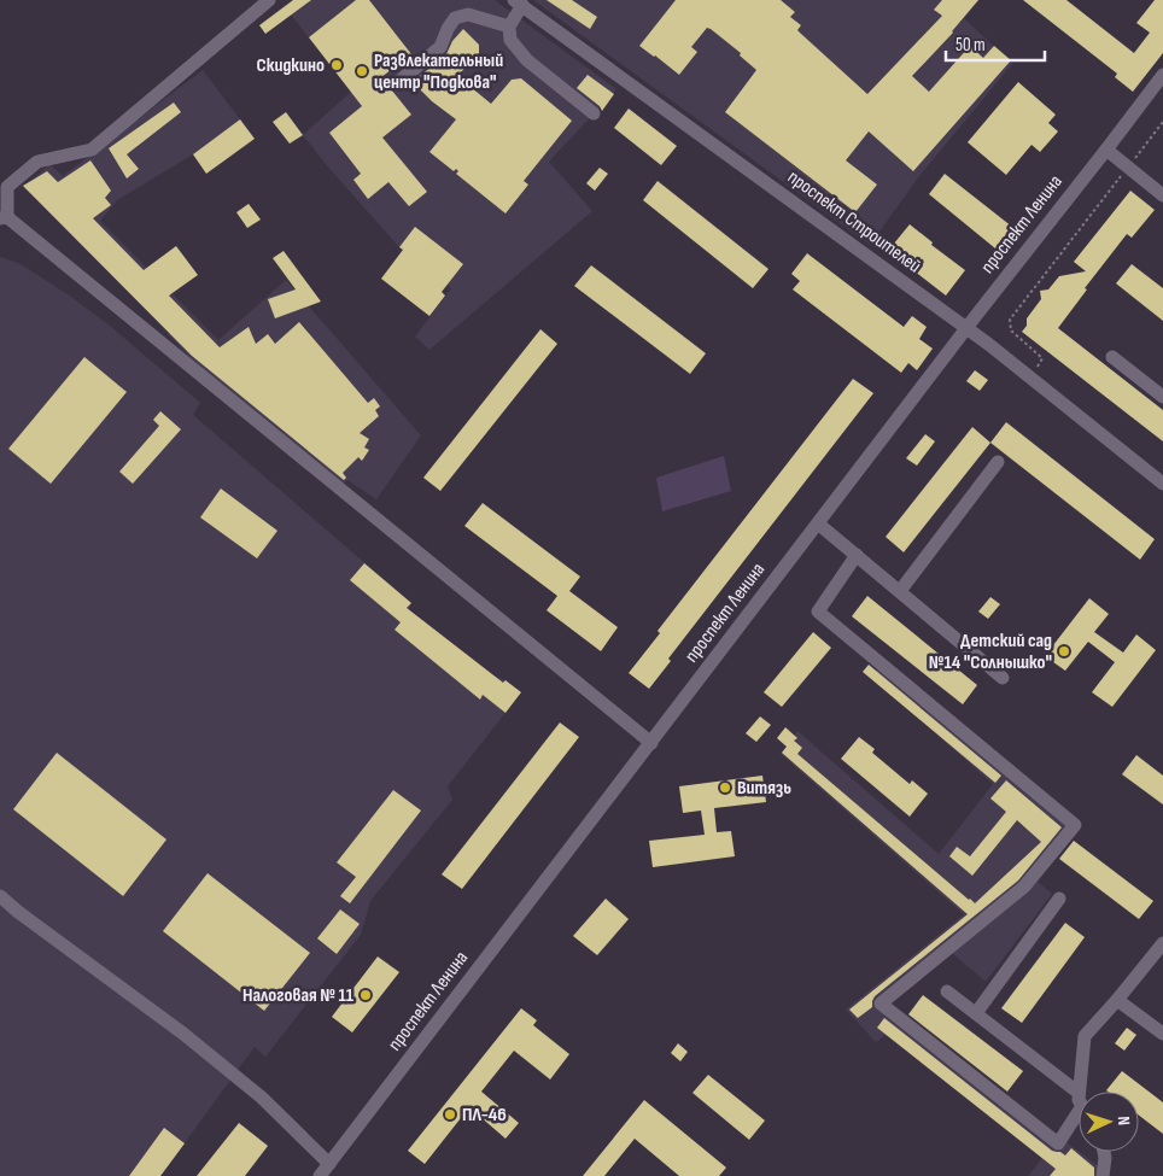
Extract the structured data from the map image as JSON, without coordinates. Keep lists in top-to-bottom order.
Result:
{
  "streets": {
    "street": ["проспект Строителей", "проспект Ленина"]
  },
  "crossings": [
    ["проспект Строителей", "проспект Ленина"]
  ],
  "places": [
    "Скидкино",
    "Развлекательный центр \"Подкова\"",
    "Детский сад №14 \"Солнышко\"",
    "Витязь",
    "Налоговая № 11",
    "ПЛ-46"
  ],
  "scale_bar": "50 m",
  "north": "right"
}
